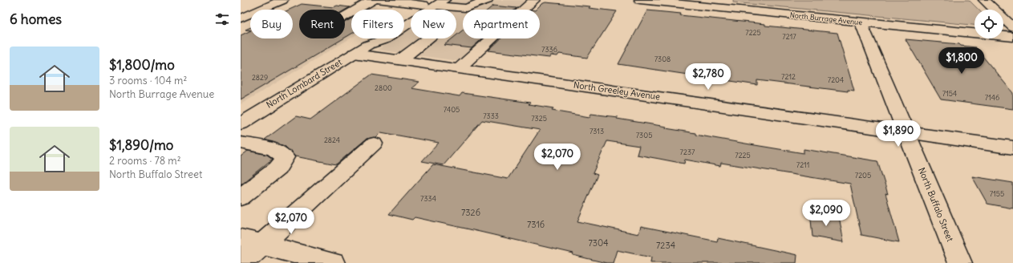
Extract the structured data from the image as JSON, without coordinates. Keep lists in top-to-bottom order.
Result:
{
  "streets": {
    "street": [
      "North Burrage Avenue",
      "North Lombard Street",
      "North Greeley Avenue",
      "North Buffalo Street"
    ]
  },
  "crossings": [
    ["North Burrage Avenue", "North Buffalo Street"],
    ["North Lombard Street", "North Greeley Avenue"],
    ["North Greeley Avenue", "North Buffalo Street"]
  ],
  "house_numbers": [
    "7225",
    "7217",
    "7336",
    "7308",
    "7212",
    "2829",
    "7204",
    "2800",
    "7154",
    "7146",
    "7405",
    "7333",
    "7325",
    "7313",
    "7305",
    "2824",
    "7237",
    "7225",
    "7211",
    "7205",
    "7155",
    "7334",
    "7326",
    "7316",
    "7304",
    "7234"
  ],
  "page": {
    "heading": "6 homes",
    "chip": [
      "Buy",
      "Rent",
      "Filters",
      "New",
      "Apartment"
    ],
    "list": [
      {
        "name": "$1,800/mo",
        "note": "3 rooms · 104 m² · North Burrage Avenue"
      },
      {
        "name": "$1,890/mo",
        "note": "2 rooms · 78 m² · North Buffalo Street"
      }
    ],
    "price": [
      "$1,800",
      "$2,780",
      "$1,890",
      "$2,070",
      "$2,090",
      "$2,070"
    ]
  }
}
